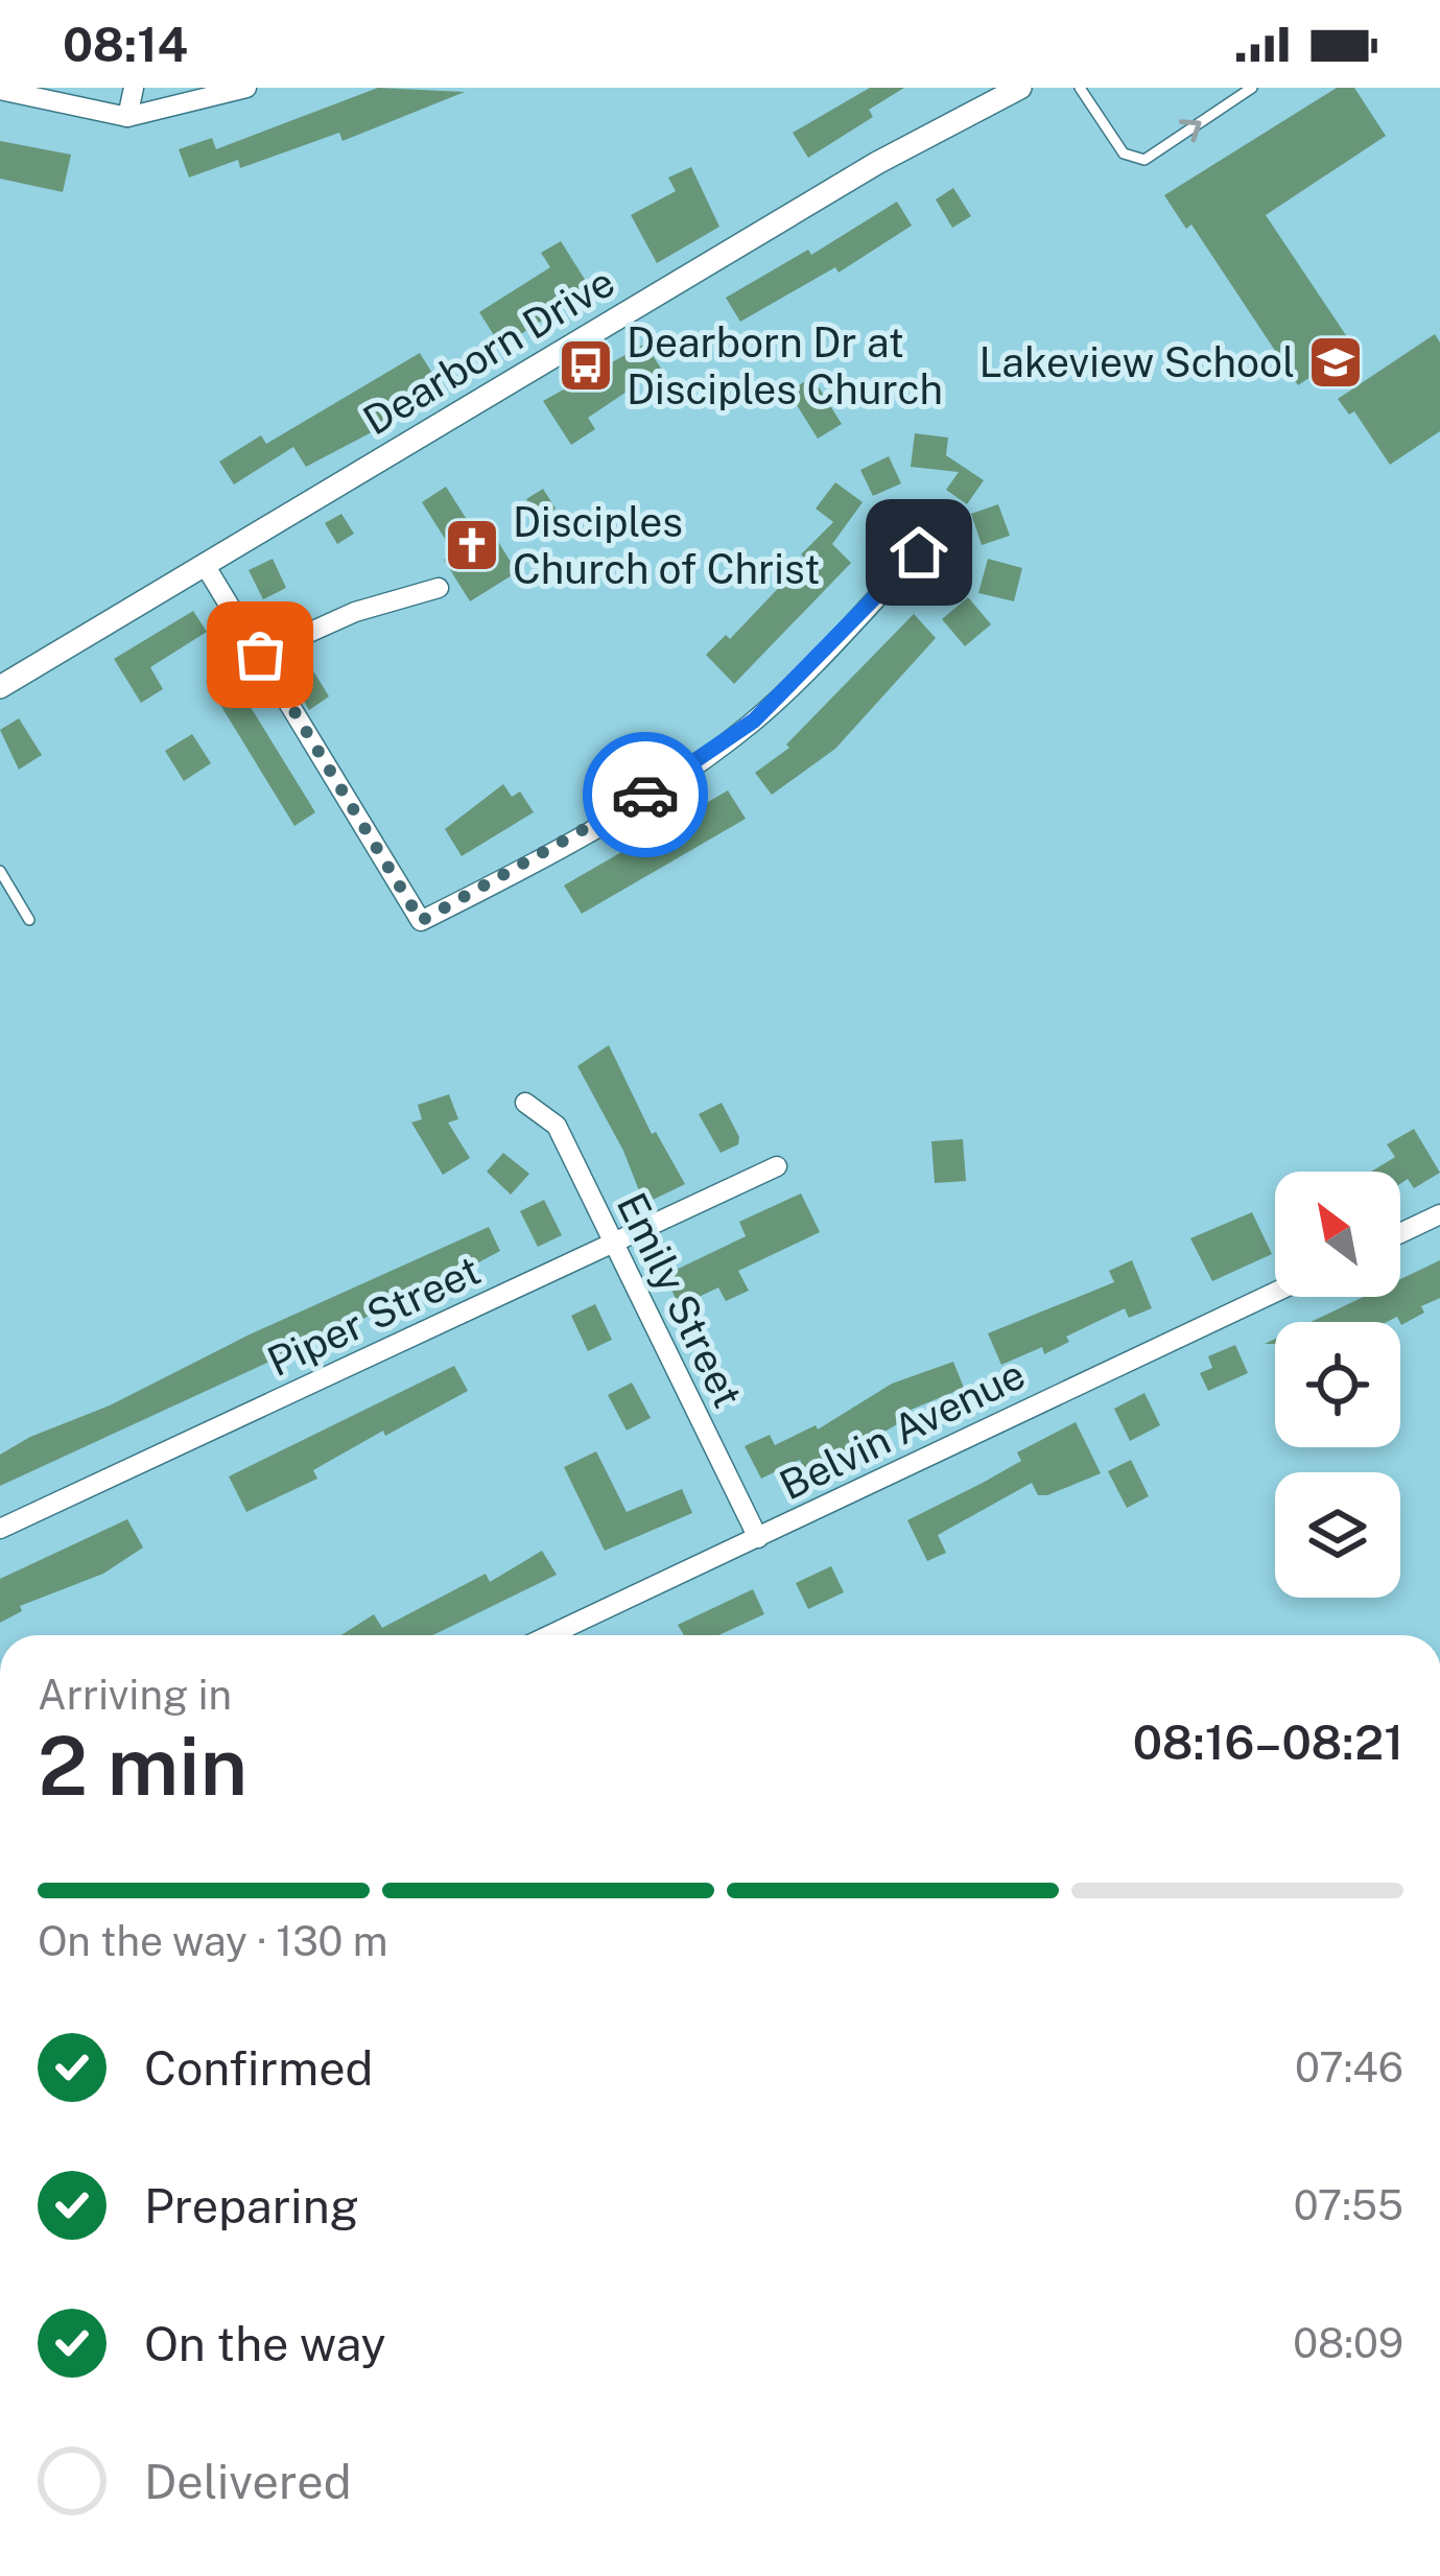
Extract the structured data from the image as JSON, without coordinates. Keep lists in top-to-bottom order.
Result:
{
  "streets": {
    "street": [
      "Dearborn Drive",
      "Emily Street",
      "Piper Street",
      "Belvin Avenue"
    ]
  },
  "crossings": [
    ["Emily Street", "Piper Street"],
    ["Emily Street", "Belvin Avenue"]
  ],
  "places": {
    "school or university": ["Lakeview School"],
    "bus stop": ["Dearborn Dr at Disciples Church"],
    "church": ["Disciples Church of Christ"]
  },
  "north": "top left",
  "page": {
    "status": "08:14",
    "heading": ["2 min", "Arriving in", "08:16–08:21"],
    "bar": "On the way · 130 m",
    "list": [
      ["Confirmed", "07:46"],
      ["Preparing", "07:55"],
      ["On the way", "08:09"],
      "Delivered"
    ]
  }
}
